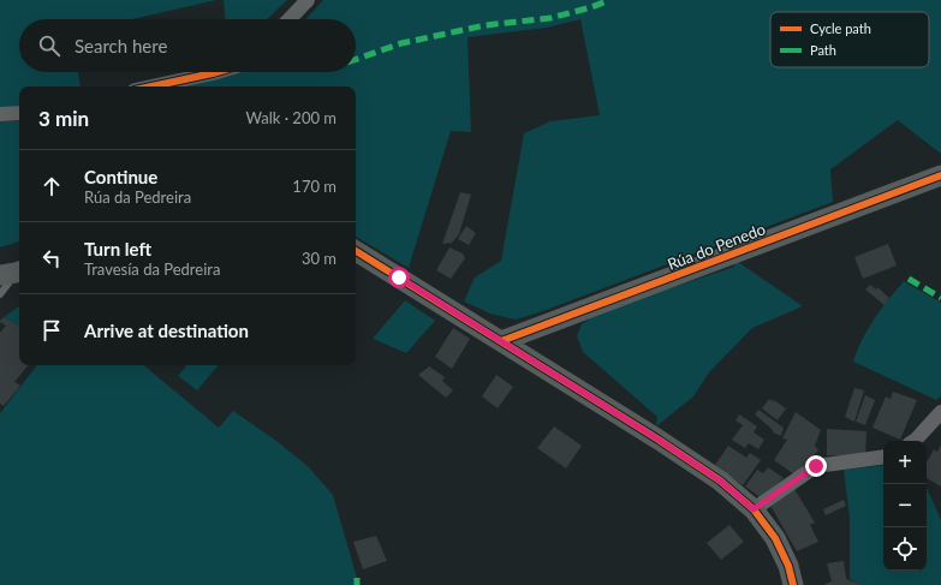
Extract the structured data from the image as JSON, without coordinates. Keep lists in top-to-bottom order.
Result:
{
  "streets": {
    "street": ["Rúa do Penedo"]
  },
  "legend": ["Cycle path", "Path"],
  "page": {
    "search": "Search here",
    "heading": ["3 min", "Walk · 200 m"],
    "list": [
      ["Continue", "Rúa da Pedreira", "170 m"],
      ["Turn left", "Travesía da Pedreira", "30 m"],
      "Arrive at destination"
    ],
    "map_buttons": ["+", "−"]
  }
}
